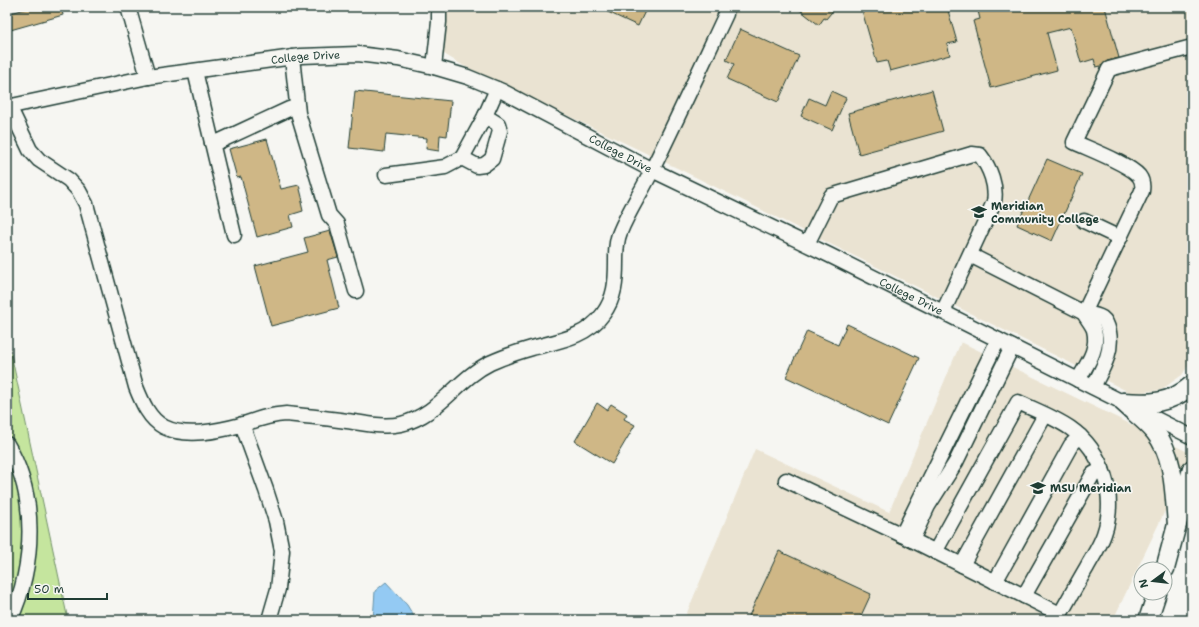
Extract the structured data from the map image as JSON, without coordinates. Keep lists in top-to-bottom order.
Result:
{
  "streets": {
    "street": ["College Drive"]
  },
  "places": {
    "school or university": ["Meridian Community College", "MSU Meridian"]
  },
  "scale_bar": "50 m",
  "north": "left"
}
